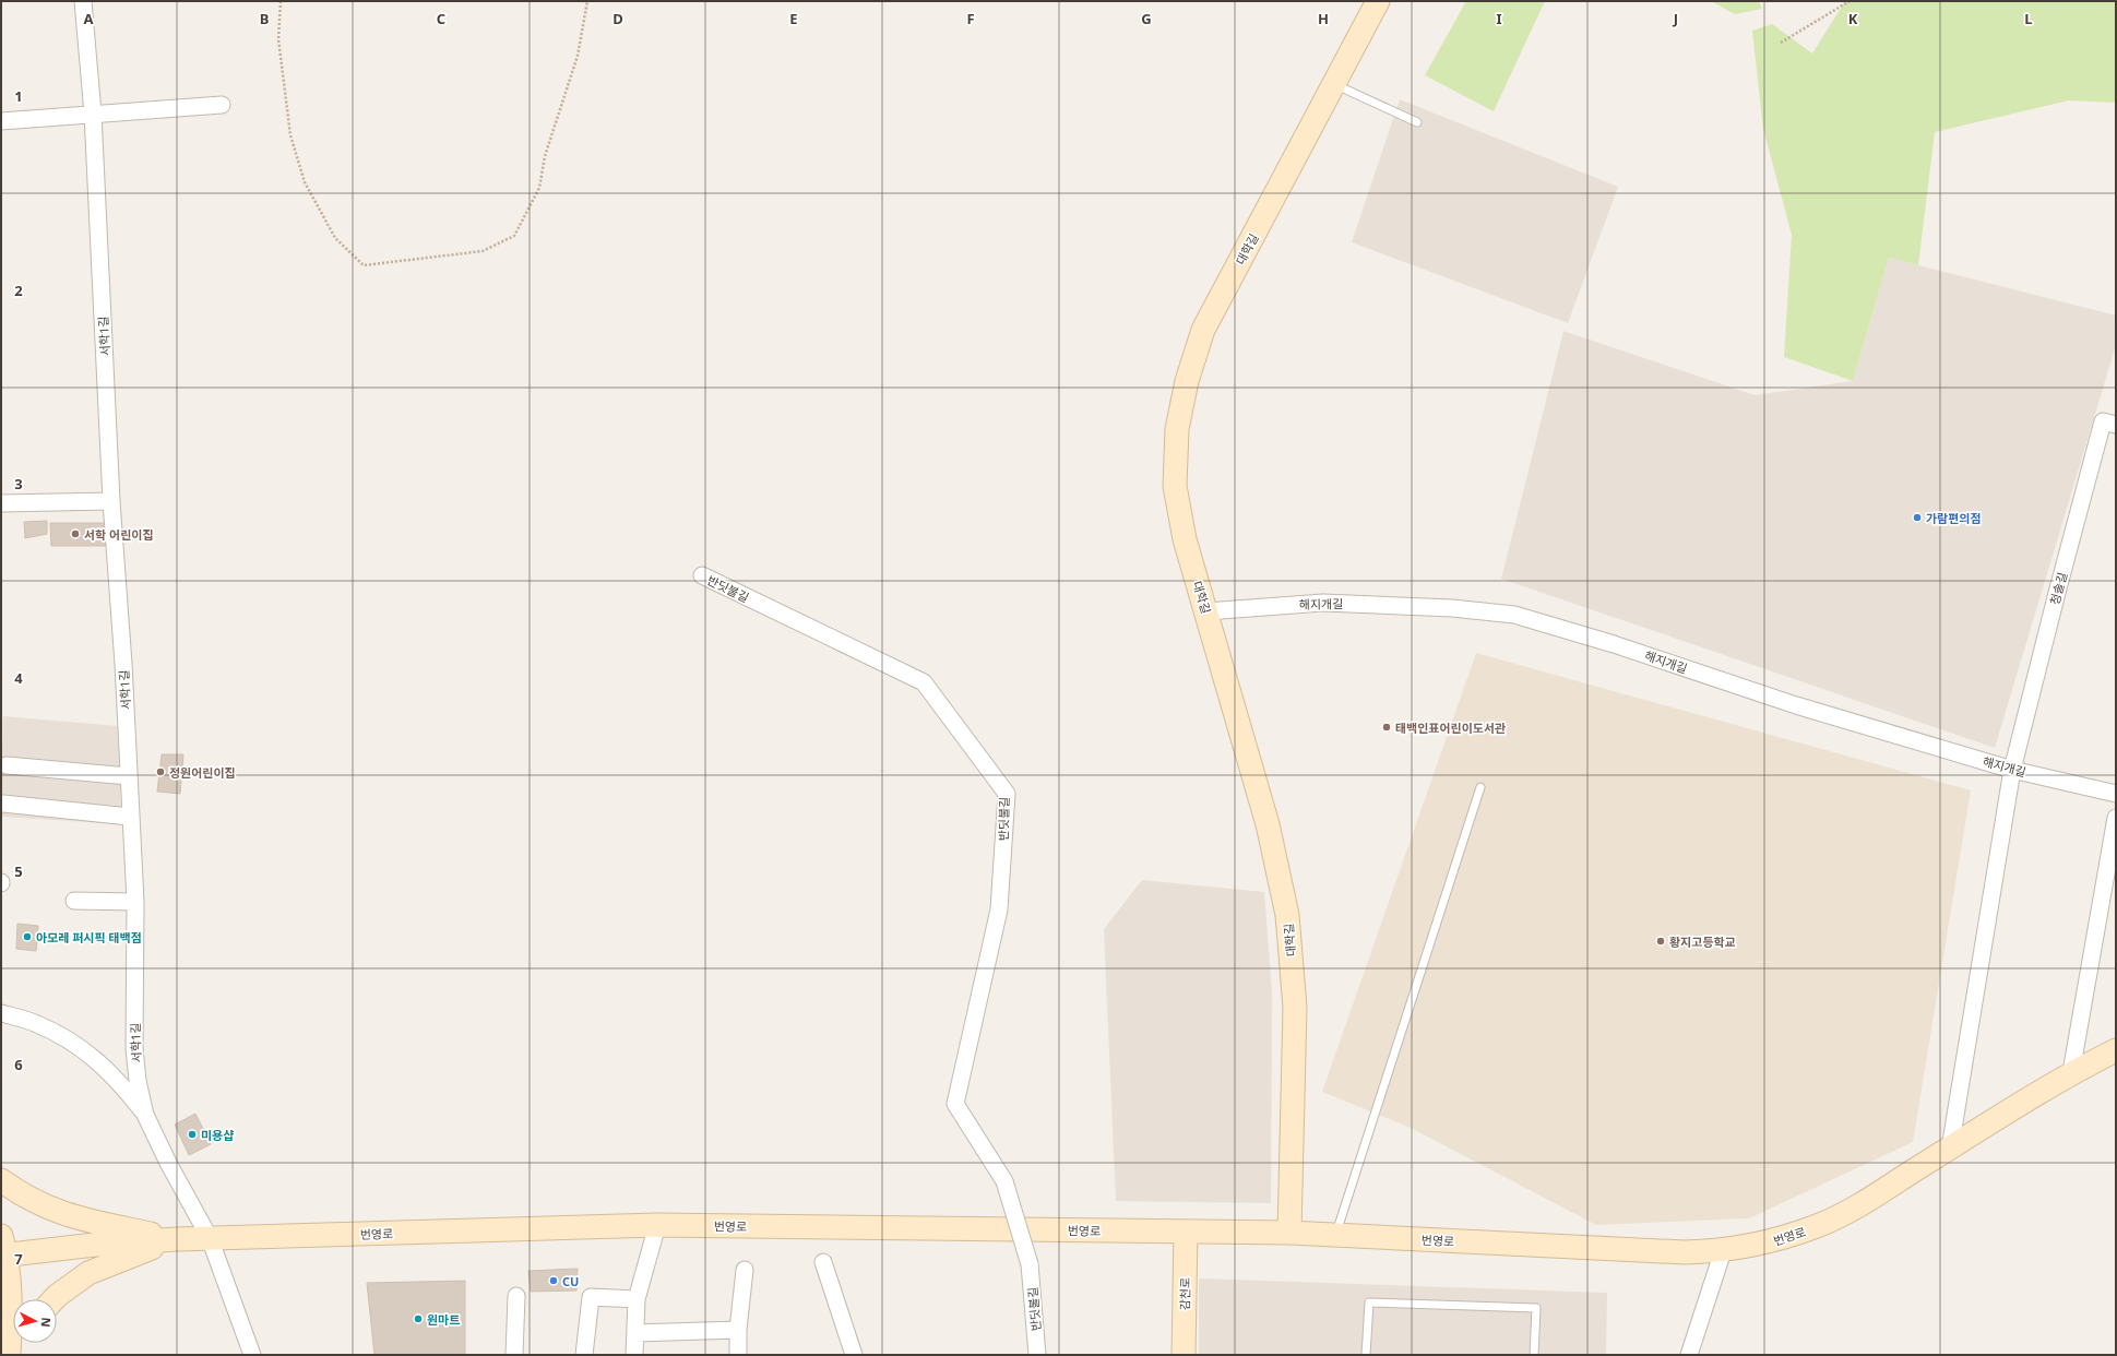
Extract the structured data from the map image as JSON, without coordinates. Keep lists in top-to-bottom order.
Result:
{
  "streets": {
    "street": [
      "대학길",
      "서학1길",
      "반딧불길",
      "청솔길",
      "해지개길",
      "번영로",
      "감천로"
    ]
  },
  "crossings": [
    ["대학길", "해지개길"],
    ["대학길", "번영로"],
    ["서학1길", "번영로"],
    ["청솔길", "해지개길"],
    ["번영로", "감천로"]
  ],
  "places": [
    "가람편의점",
    "서학 어린이집",
    "태백인표어린이도서관",
    "정원어린이집",
    "아모레 퍼시픽 태백점",
    "황지고등학교",
    "미용샵",
    "CU",
    "원마트"
  ],
  "north": "right",
  "grid": {
    "columns": [
      "A",
      "B",
      "C",
      "D",
      "E",
      "F",
      "G",
      "H",
      "I",
      "J",
      "K",
      "L"
    ],
    "rows": [
      "1",
      "2",
      "3",
      "4",
      "5",
      "6",
      "7"
    ]
  }
}
